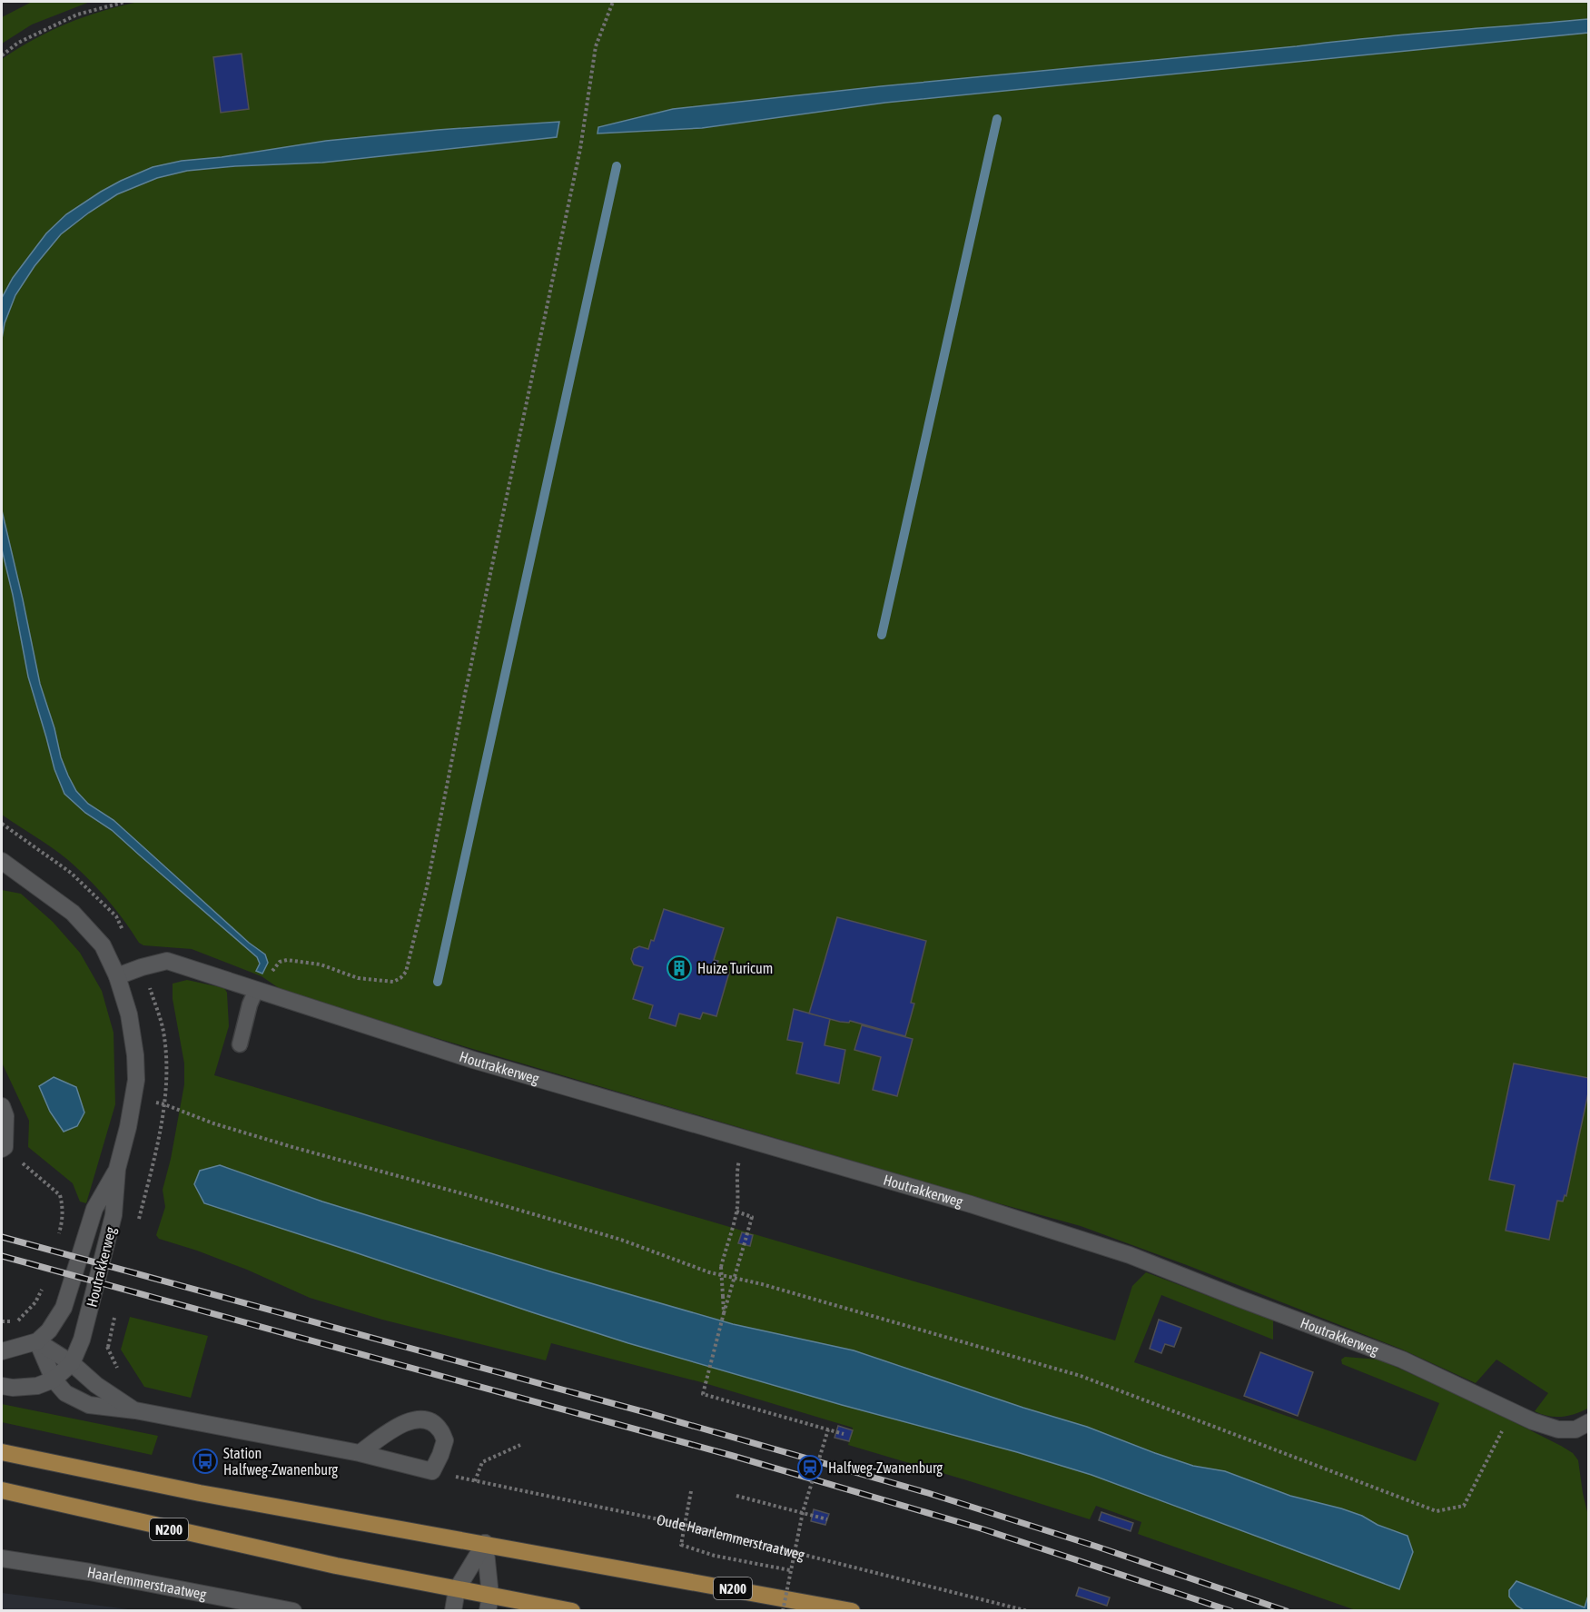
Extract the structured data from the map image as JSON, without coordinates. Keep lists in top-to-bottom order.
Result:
{
  "streets": {
    "main road": ["N200"],
    "street": ["Houtrakkerweg", "Haarlemmerstraatweg"],
    "path": ["Oude Haarlemmerstraatweg"]
  },
  "places": {
    "building": ["Huize Turicum"],
    "bus stop": ["Station Halfweg-Zwanenburg"],
    "station": ["Halfweg-Zwanenburg"]
  }
}
